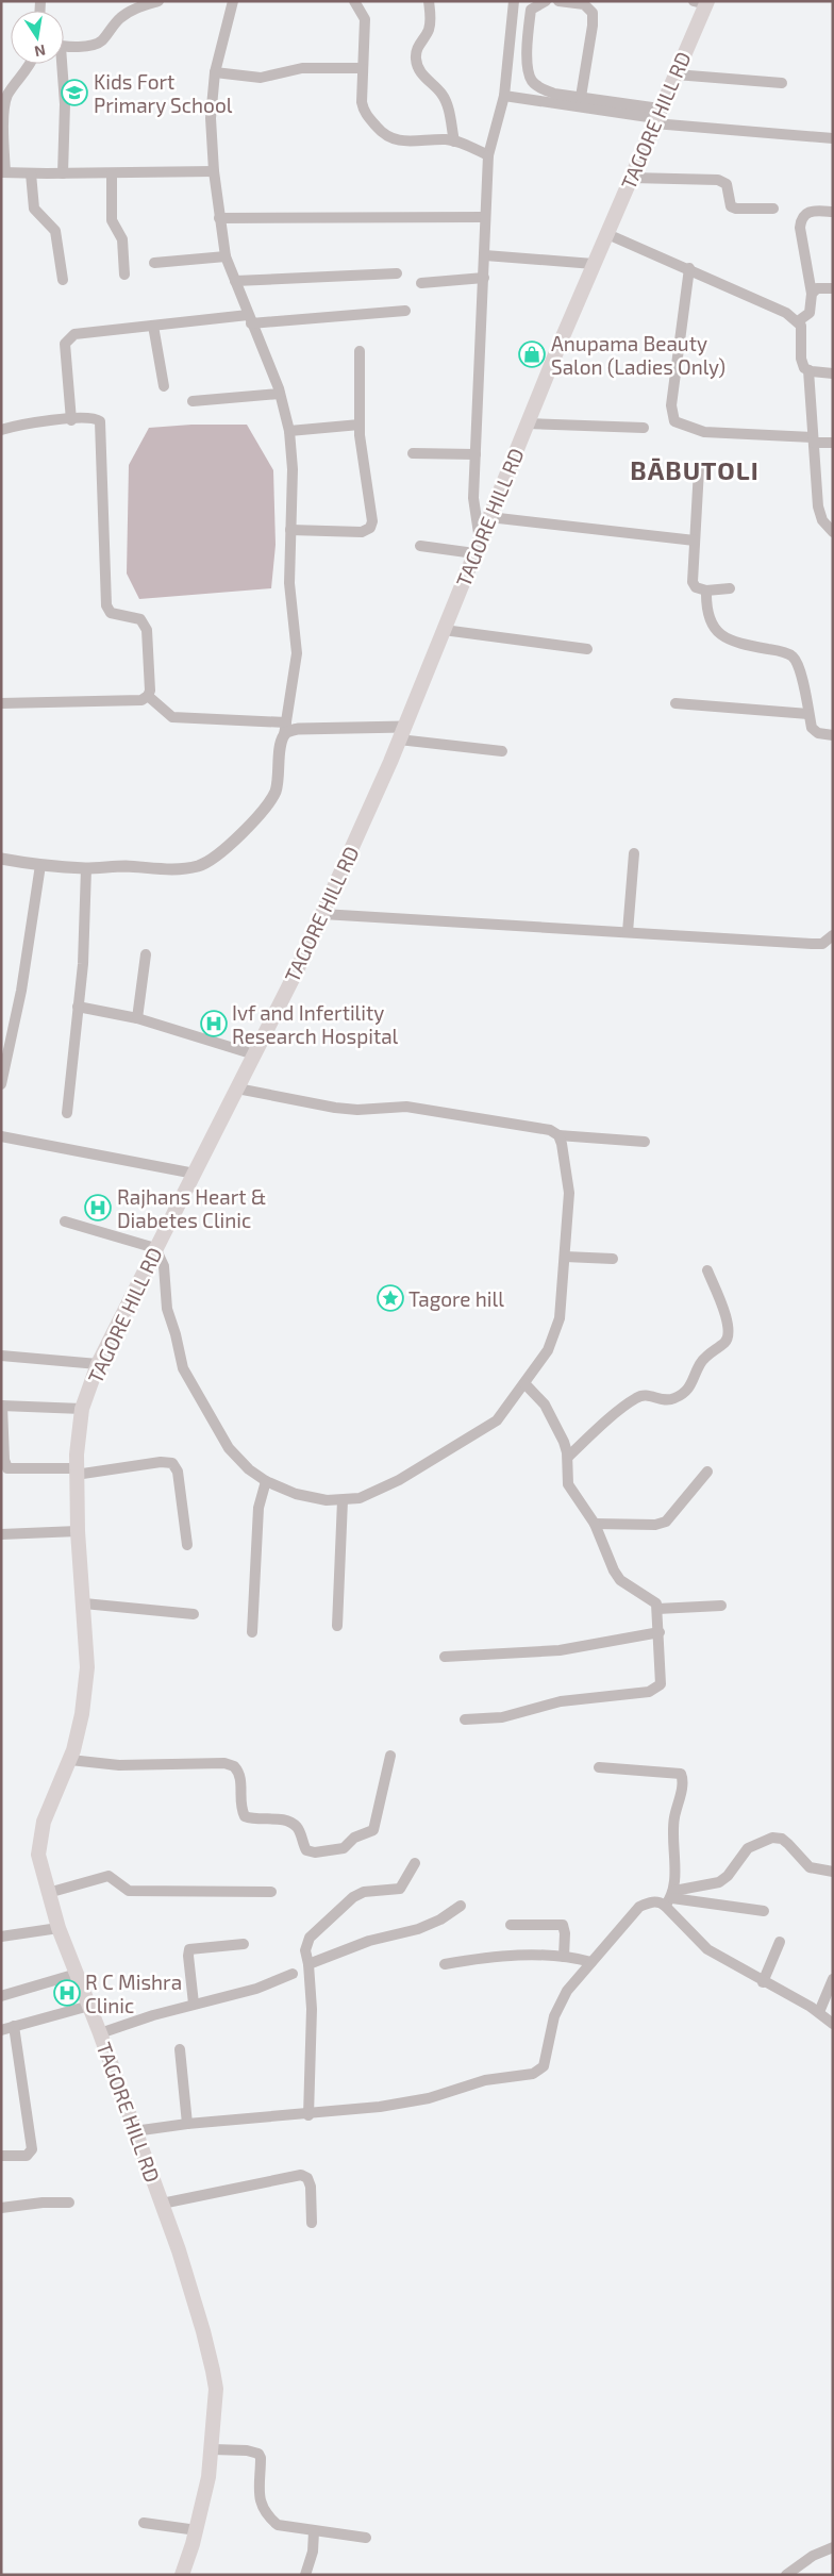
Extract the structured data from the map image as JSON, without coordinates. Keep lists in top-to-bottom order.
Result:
{
  "streets": {
    "main road": ["TAGORE HILL RD"]
  },
  "districts": ["BĀBUTOLI"],
  "places": {
    "school or university": ["Kids Fort Primary School"],
    "shop": ["Anupama Beauty Salon (Ladies Only)"],
    "hospital": ["Ivf and Infertility Research Hospital", "Rajhans Heart & Diabetes Clinic", "R C Mishra Clinic"],
    "place": ["Tagore hill"]
  },
  "north": "bottom"
}
